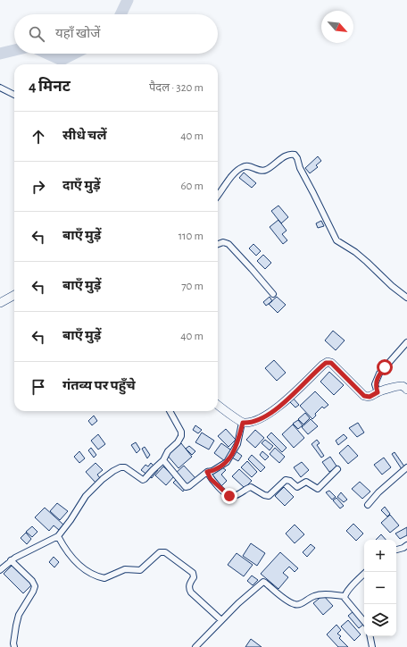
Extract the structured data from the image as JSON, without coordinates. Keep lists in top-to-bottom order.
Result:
{
  "north": "bottom right",
  "page": {
    "search": "यहाँ खोजें",
    "heading": ["4 मिनट", "पैदल · 320 m"],
    "list": [
      ["सीधे चलें", "40 m"],
      ["दाएँ मुड़ें", "60 m"],
      ["बाएँ मुड़ें", "110 m"],
      ["बाएँ मुड़ें", "70 m"],
      ["बाएँ मुड़ें", "40 m"],
      "गंतव्य पर पहुँचे"
    ],
    "map_buttons": ["+", "−"]
  }
}
